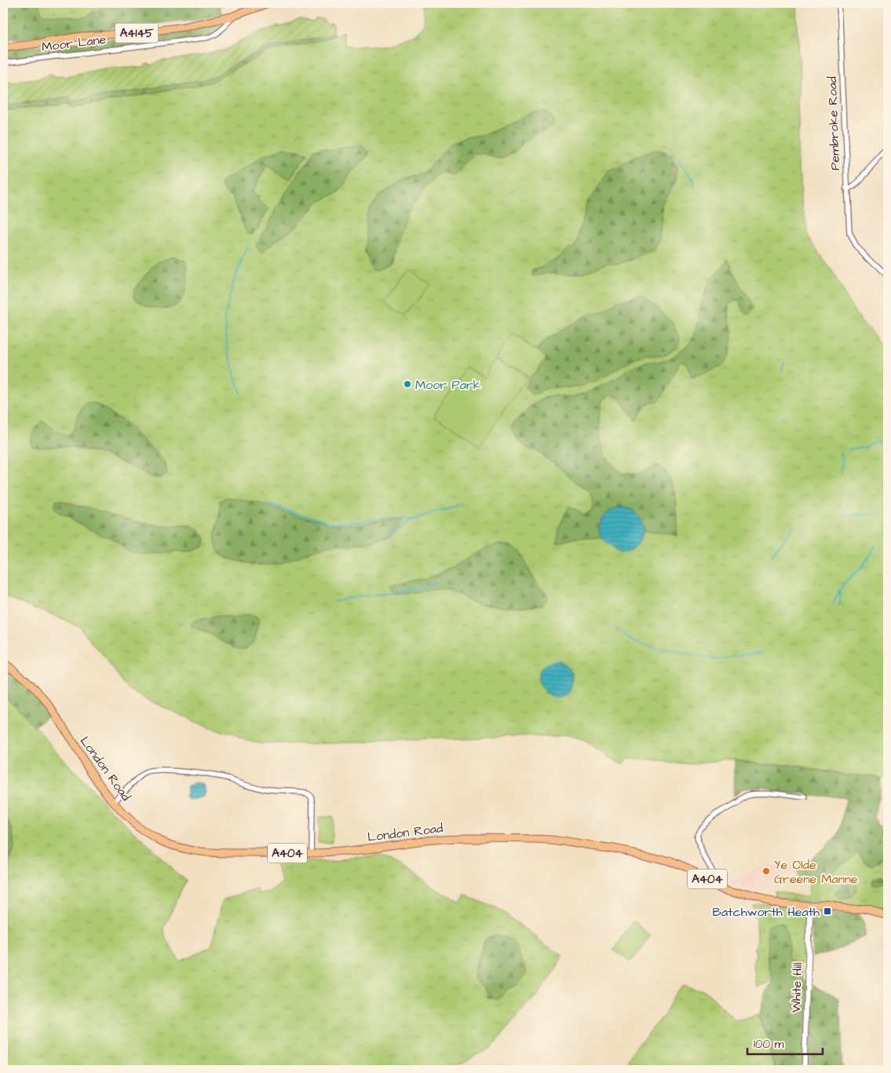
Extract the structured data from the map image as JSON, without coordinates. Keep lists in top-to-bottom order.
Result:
{
  "streets": {
    "main road": [
      "A4145",
      "Moor Lane",
      "London Road",
      "A404"
    ],
    "street": ["Pembroke Road", "White Hill"]
  },
  "crossings": [
    ["London Road", "White Hill"]
  ],
  "places": {
    "other": ["Moor Park", "Ye Olde Greene Manne"],
    "transit": ["Batchworth Heath"]
  },
  "scale_bar": "100 m"
}
